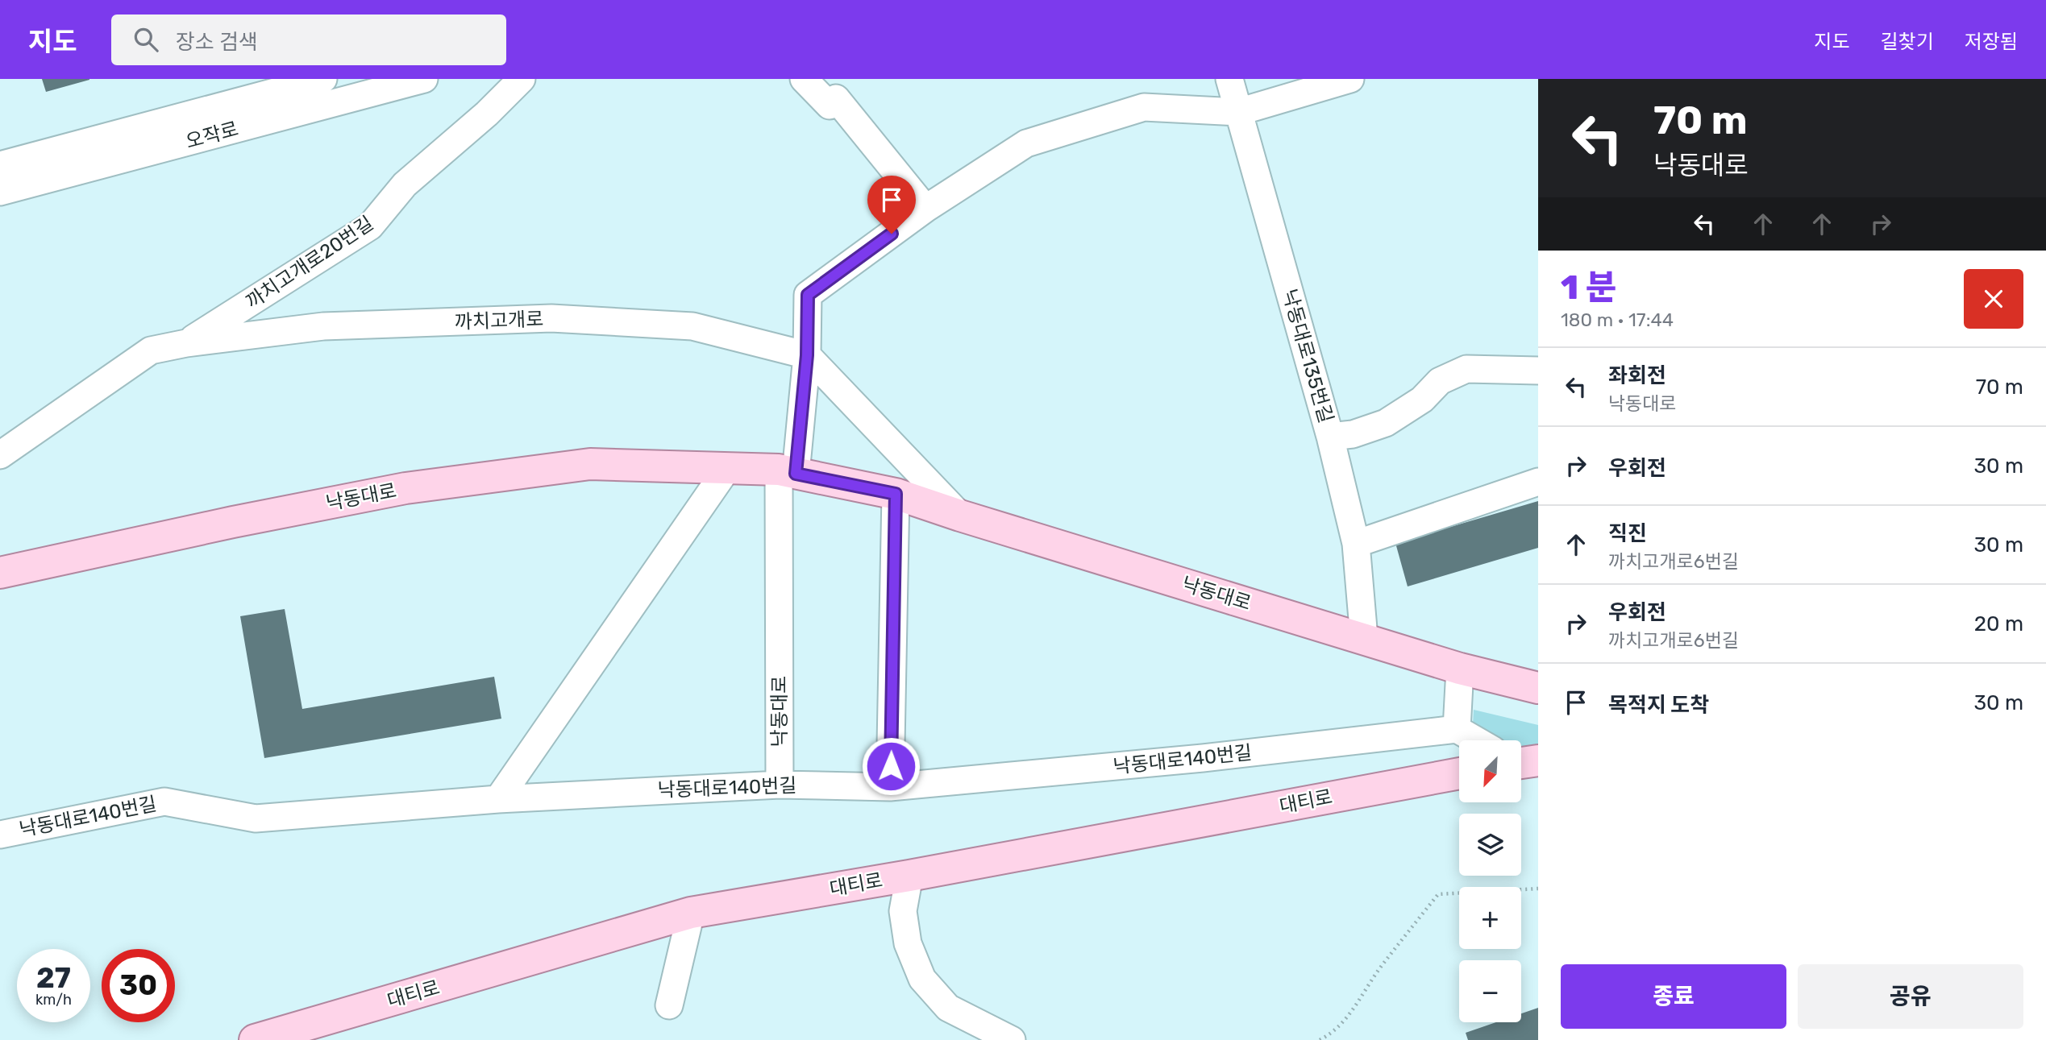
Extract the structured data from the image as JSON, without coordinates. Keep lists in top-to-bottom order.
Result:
{
  "streets": {
    "main road": ["낙동대로", "대티로"],
    "street": [
      "오작로",
      "까치고개로20번길",
      "까치고개로",
      "낙동대로135번길",
      "낙동대로140번길"
    ]
  },
  "crossings": [
    ["까치고개로20번길", "까치고개로"],
    ["낙동대로135번길", "낙동대로"],
    ["낙동대로", "낙동대로140번길"]
  ],
  "north": "bottom left",
  "page": {
    "header": "지도",
    "search": "장소 검색",
    "nav": ["지도", "길찾기", "저장됨"],
    "turn": ["70 m", "낙동대로"],
    "heading": ["1 분", "180 m · 17:44"],
    "list": [
      {
        "name": "좌회전",
        "note": "낙동대로",
        "value": "70 m"
      },
      {
        "name": "우회전",
        "value": "30 m"
      },
      {
        "name": "직진",
        "note": "까치고개로6번길",
        "value": "30 m"
      },
      {
        "name": "우회전",
        "note": "까치고개로6번길",
        "value": "20 m"
      },
      {
        "name": "목적지 도착",
        "value": "30 m"
      }
    ],
    "map_buttons": ["+", "−"],
    "speed": "27 km/h",
    "limit": "30",
    "buttons": ["종료", "공유"]
  }
}
